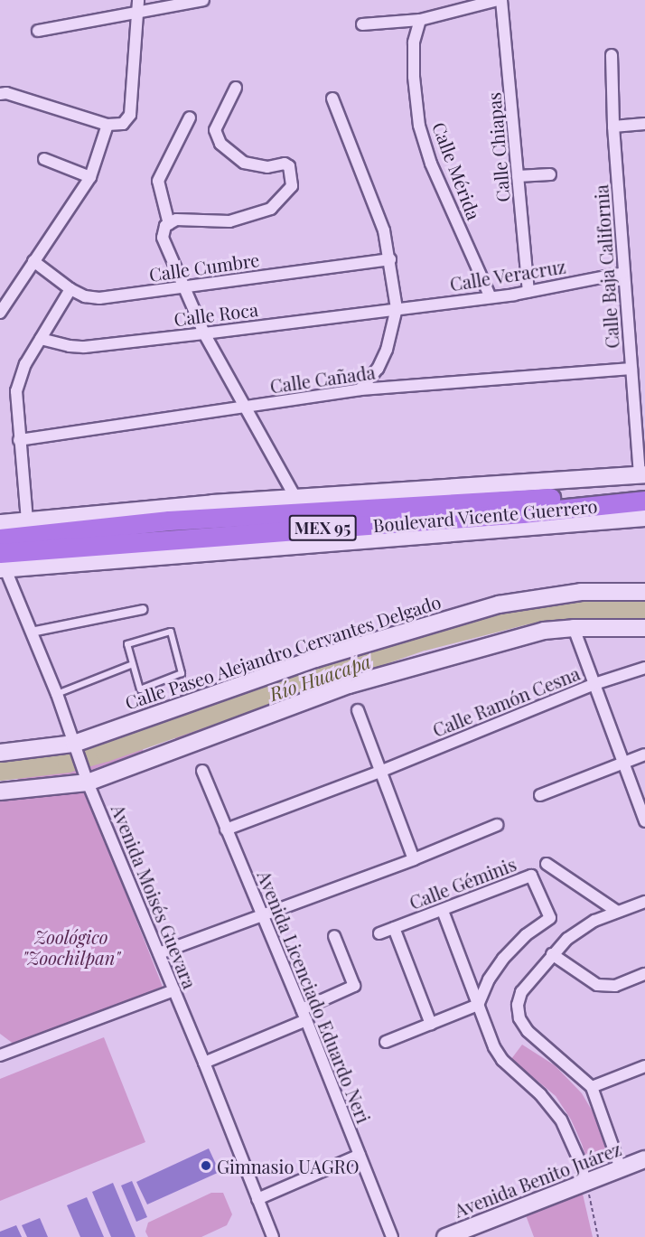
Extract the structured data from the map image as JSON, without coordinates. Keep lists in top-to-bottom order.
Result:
{
  "streets": {
    "highway": ["Boulevard Vicente Guerrero", "MEX 95"],
    "main road": ["Calle Paseo Alejandro Cervantes Delgado", "Avenida Benito Juárez"],
    "street": [
      "Calle Chiapas",
      "Calle Mérida",
      "Calle Cumbre",
      "Calle Baja California",
      "Calle Veracruz",
      "Calle Roca",
      "Calle Cañada",
      "Calle Ramón Cesna",
      "Calle Géminis",
      "Avenida Moisés Guevara",
      "Avenida Licenciado Eduardo Neri"
    ]
  },
  "crossings": [
    ["Calle Chiapas", "Calle Veracruz"],
    ["Calle Mérida", "Calle Veracruz"],
    ["Calle Baja California", "Calle Veracruz"],
    ["Calle Baja California", "Calle Cañada"],
    ["Calle Baja California", "Boulevard Vicente Guerrero"],
    ["Calle Veracruz", "Calle Roca"],
    ["Boulevard Vicente Guerrero", "Avenida Moisés Guevara"],
    ["Calle Paseo Alejandro Cervantes Delgado", "Avenida Moisés Guevara"],
    ["Calle Ramón Cesna", "Avenida Licenciado Eduardo Neri"]
  ],
  "water": ["Río Huacapa"],
  "parks": ["Zoológico \"Zoochilpan\""],
  "places": ["Gimnasio UAGRO"]
}
